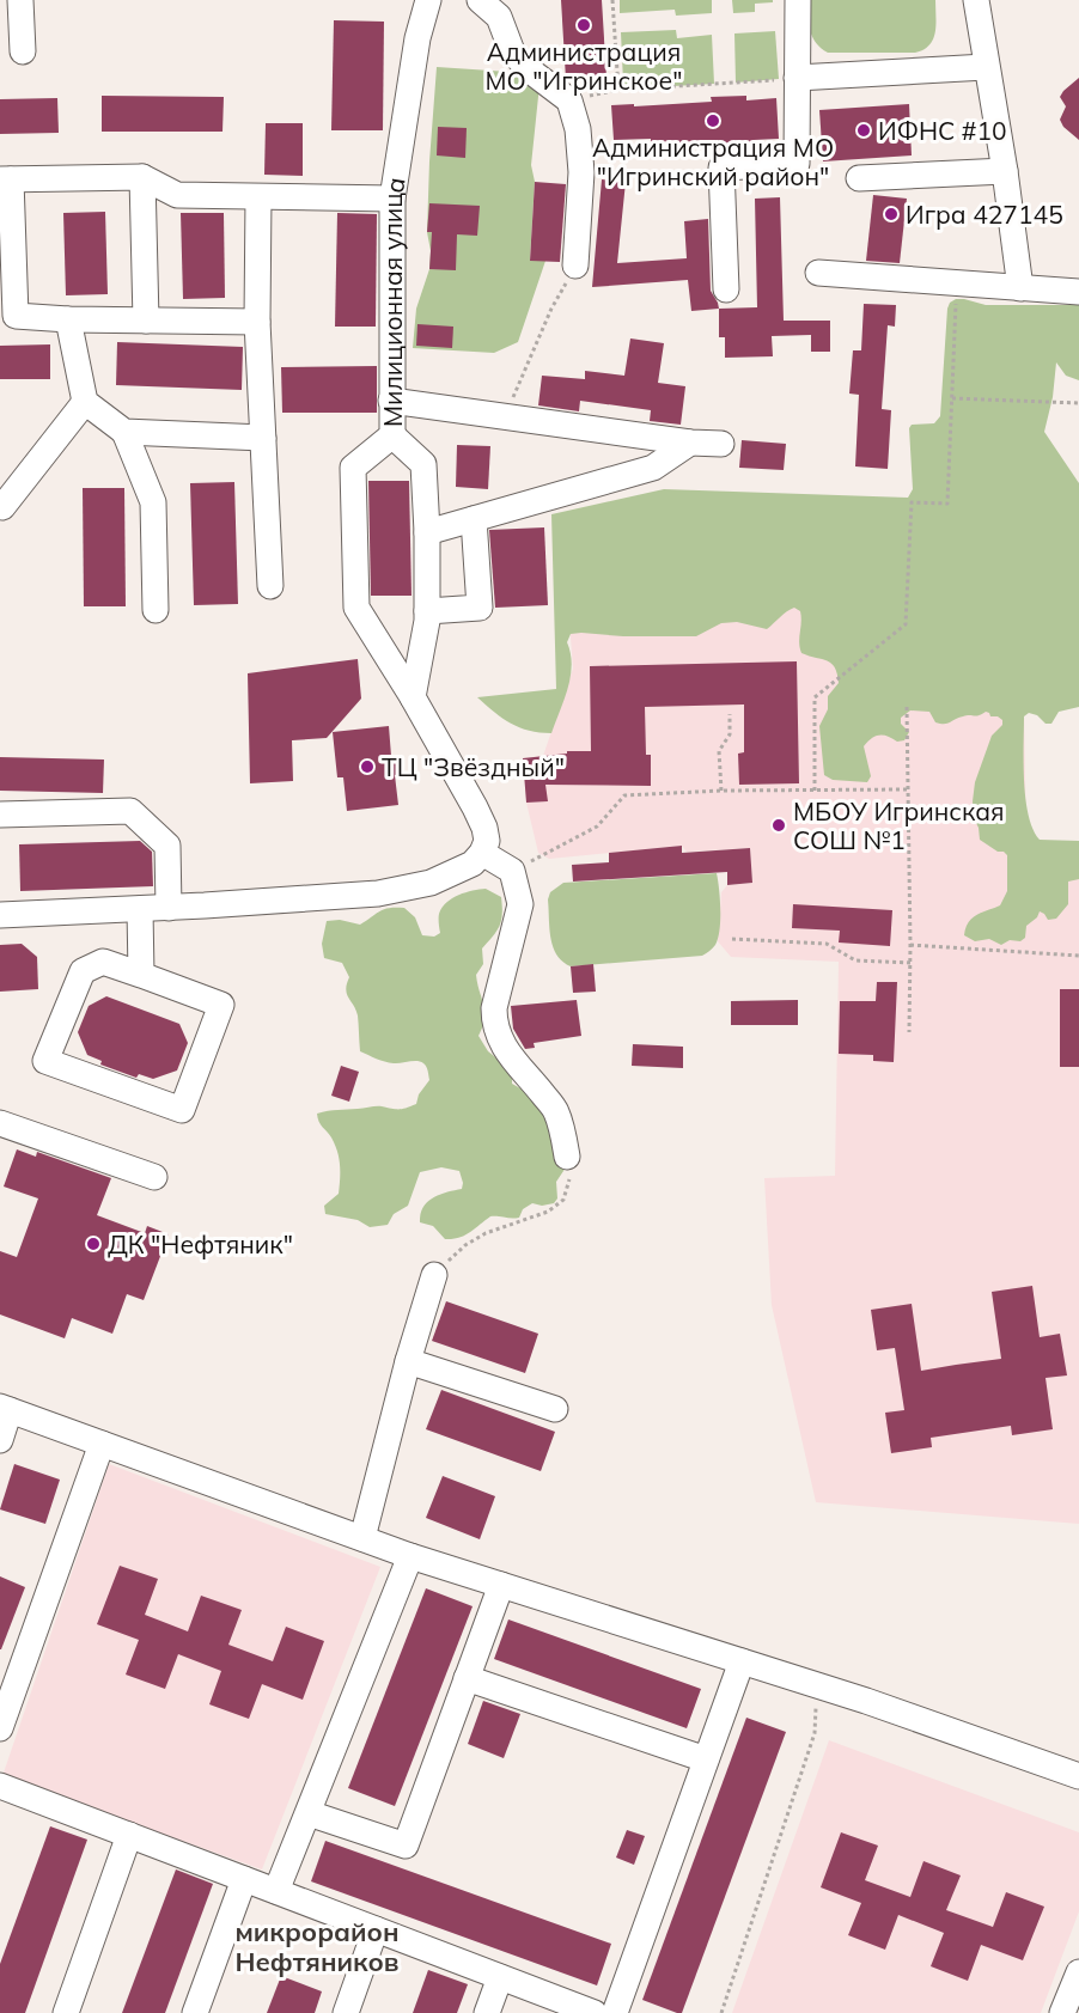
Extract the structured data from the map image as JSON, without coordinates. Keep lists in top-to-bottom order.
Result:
{
  "streets": {
    "street": ["Милиционная улица"]
  },
  "districts": ["микрорайон Нефтяников"],
  "places": [
    "Администрация МО \"Игринское\"",
    "Администрация МО \"Игринский район\"",
    "ИФНС #10",
    "Игра 427145",
    "ТЦ \"Звёздный\"",
    "МБОУ Игринская СОШ №1",
    "ДК \"Нефтяник\""
  ]
}
